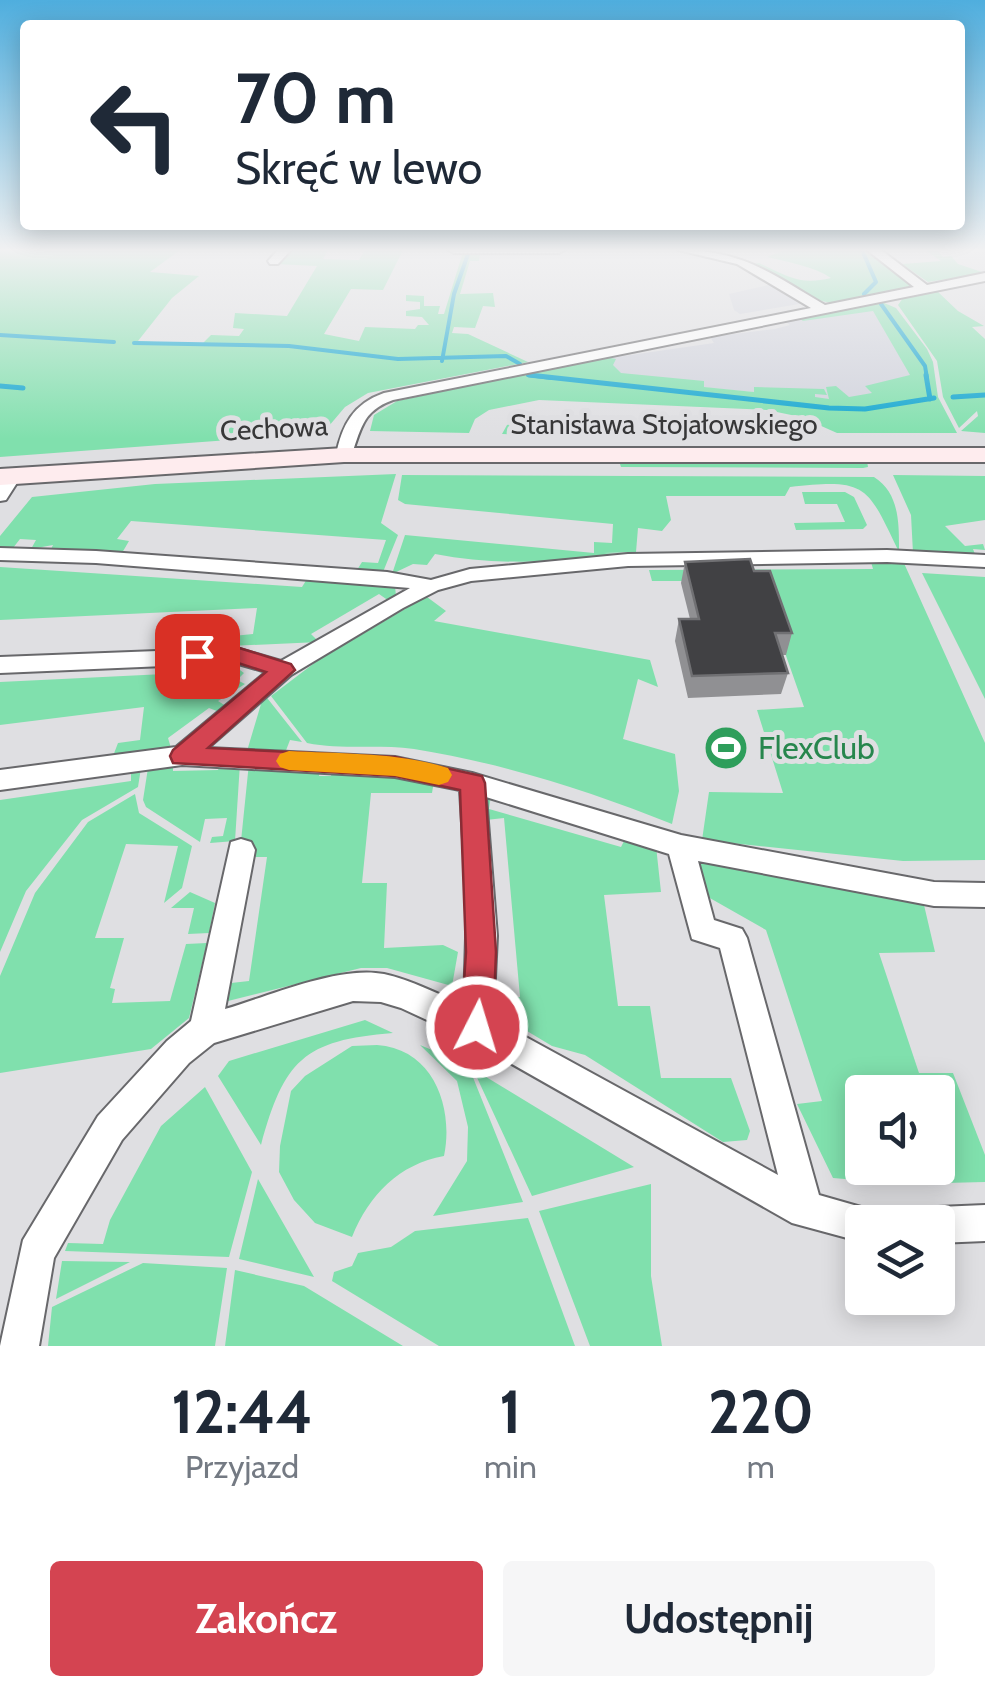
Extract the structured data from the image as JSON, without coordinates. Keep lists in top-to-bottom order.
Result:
{
  "streets": {
    "street": ["Stanisława Stojałowskiego", "Cechowa"]
  },
  "crossings": [
    ["Stanisława Stojałowskiego", "Cechowa"]
  ],
  "places": {
    "sports": ["FlexClub"]
  },
  "page": {
    "turn": ["70 m", "Skręć w lewo"],
    "eta": [
      "12:44",
      "Przyjazd",
      "1",
      "min",
      "220",
      "m"
    ],
    "buttons": ["Zakończ", "Udostępnij"]
  }
}
